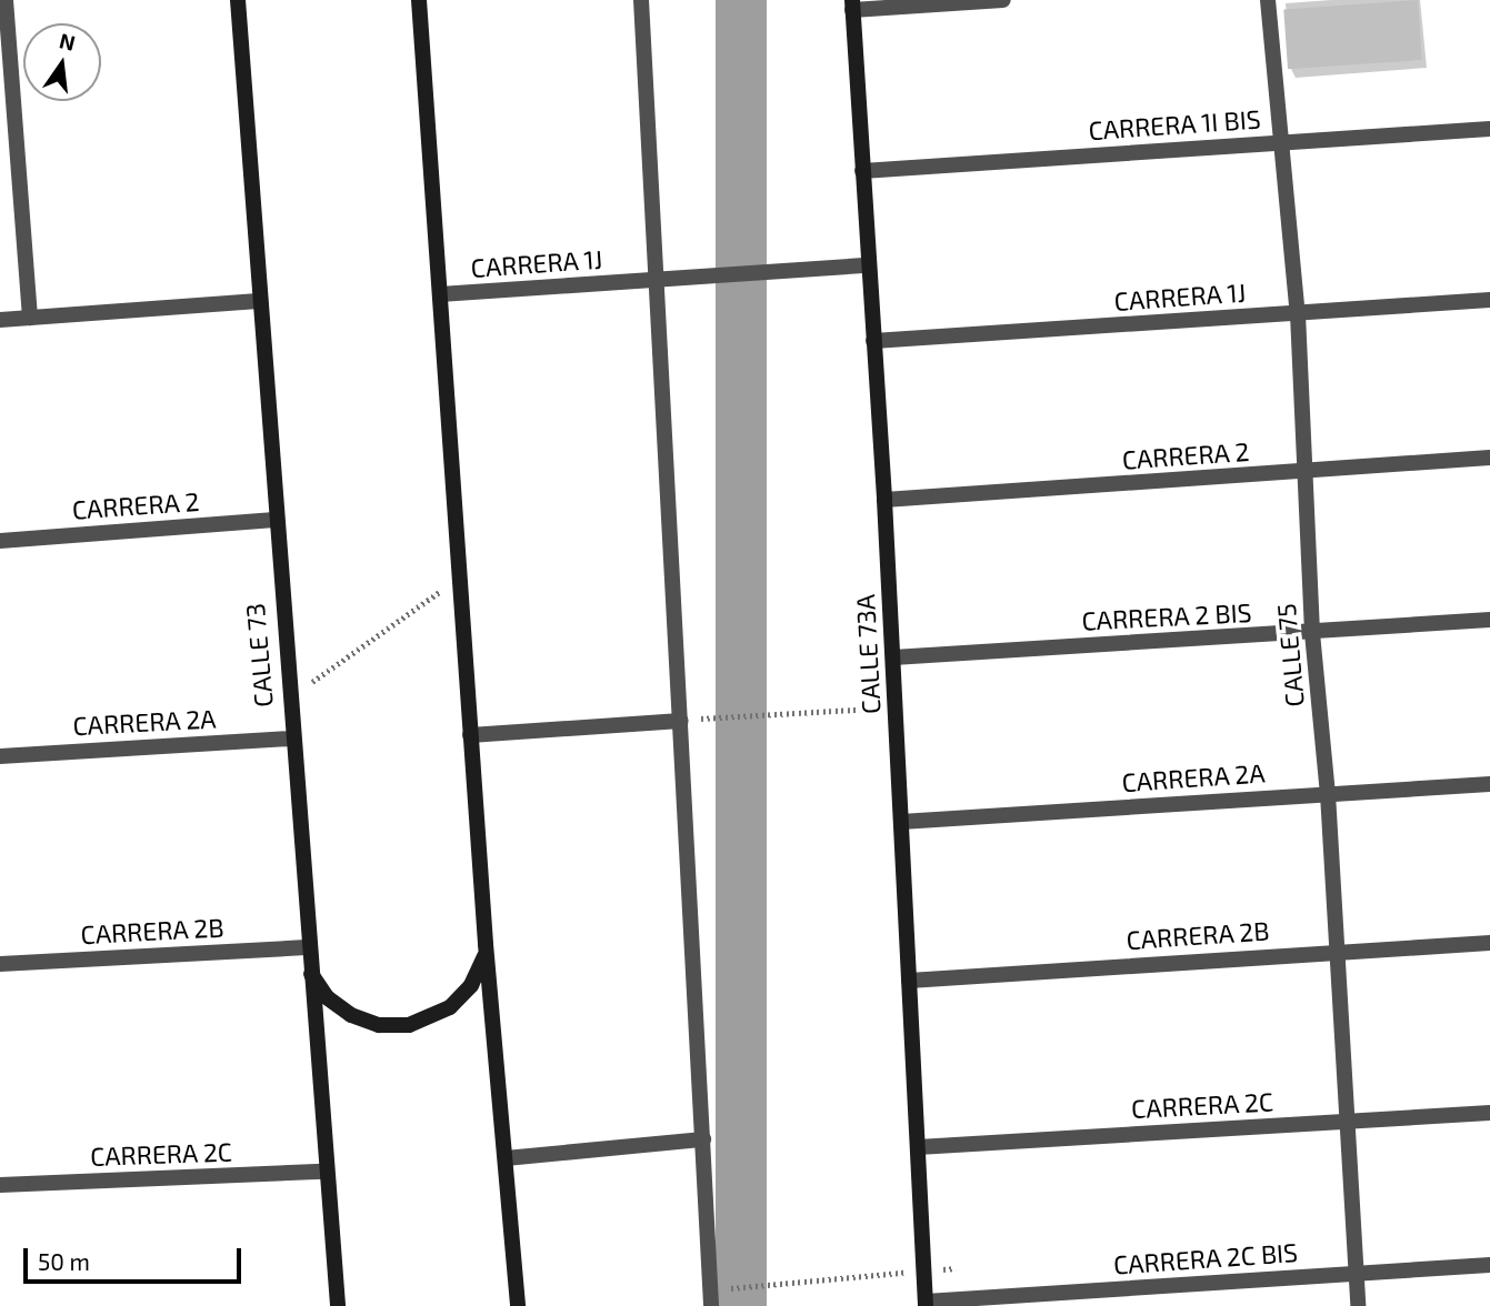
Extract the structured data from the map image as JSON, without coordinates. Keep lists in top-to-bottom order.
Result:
{
  "streets": {
    "main road": ["CALLE 73A", "CALLE 73"],
    "street": [
      "CARRERA 1I BIS",
      "CARRERA 1J",
      "CARRERA 2",
      "CARRERA 2 BIS",
      "CALLE 75",
      "CARRERA 2A",
      "CARRERA 2B",
      "CARRERA 2C",
      "CARRERA 2C BIS"
    ]
  },
  "crossings": [
    ["CARRERA 1I BIS", "CALLE 73A"],
    ["CARRERA 1I BIS", "CALLE 75"],
    ["CARRERA 1J", "CALLE 73A"],
    ["CARRERA 1J", "CALLE 75"],
    ["CARRERA 2", "CALLE 73A"],
    ["CARRERA 2", "CALLE 73"],
    ["CARRERA 2", "CALLE 75"],
    ["CARRERA 2 BIS", "CALLE 73A"],
    ["CARRERA 2 BIS", "CALLE 75"],
    ["CALLE 73A", "CARRERA 2A"],
    ["CALLE 73A", "CARRERA 2B"],
    ["CALLE 73A", "CARRERA 2C"],
    ["CALLE 73A", "CARRERA 2C BIS"],
    ["CALLE 73", "CARRERA 2A"],
    ["CALLE 73", "CARRERA 2B"],
    ["CALLE 73", "CARRERA 2C"],
    ["CALLE 75", "CARRERA 2A"],
    ["CALLE 75", "CARRERA 2B"],
    ["CALLE 75", "CARRERA 2C"],
    ["CALLE 75", "CARRERA 2C BIS"]
  ],
  "scale_bar": "50 m",
  "north": "top"
}
